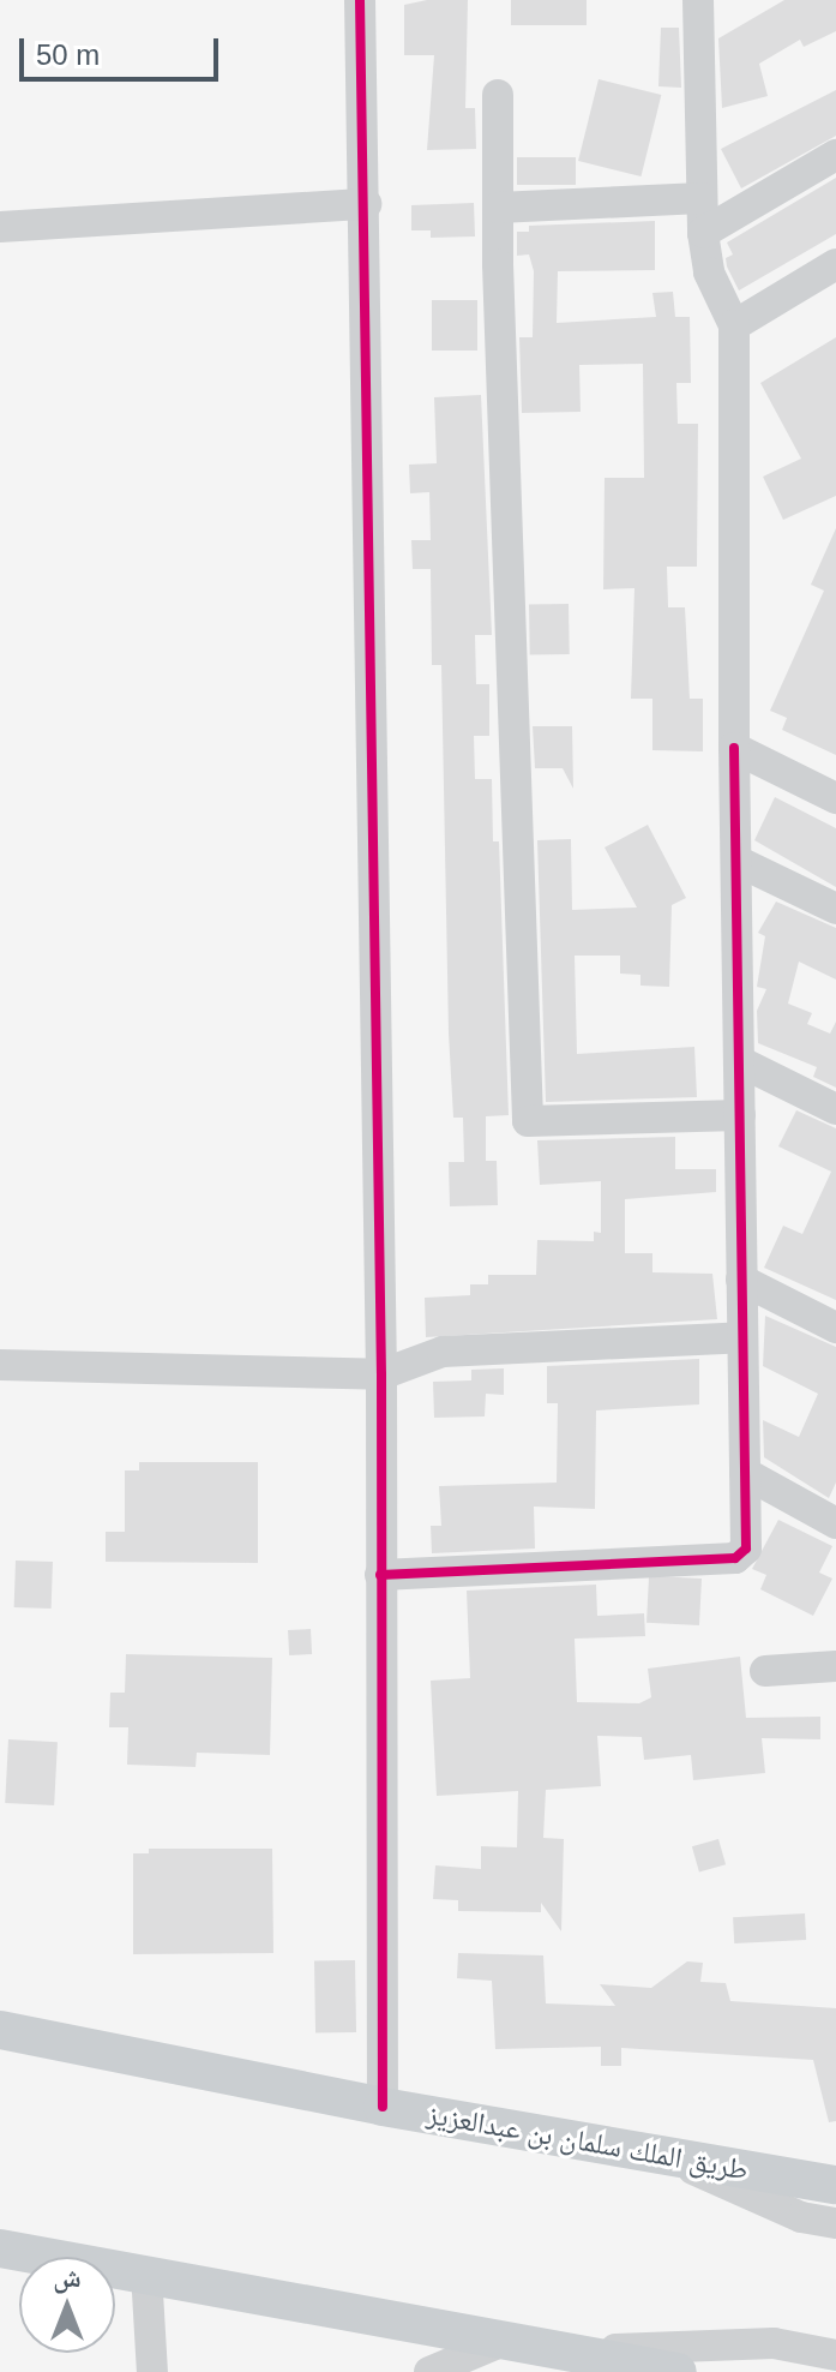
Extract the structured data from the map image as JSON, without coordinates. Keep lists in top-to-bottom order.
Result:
{
  "streets": {
    "main road": ["طريق الملك سلمان بن عبدالعزيز"]
  },
  "scale_bar": "50 m",
  "north": "top"
}
